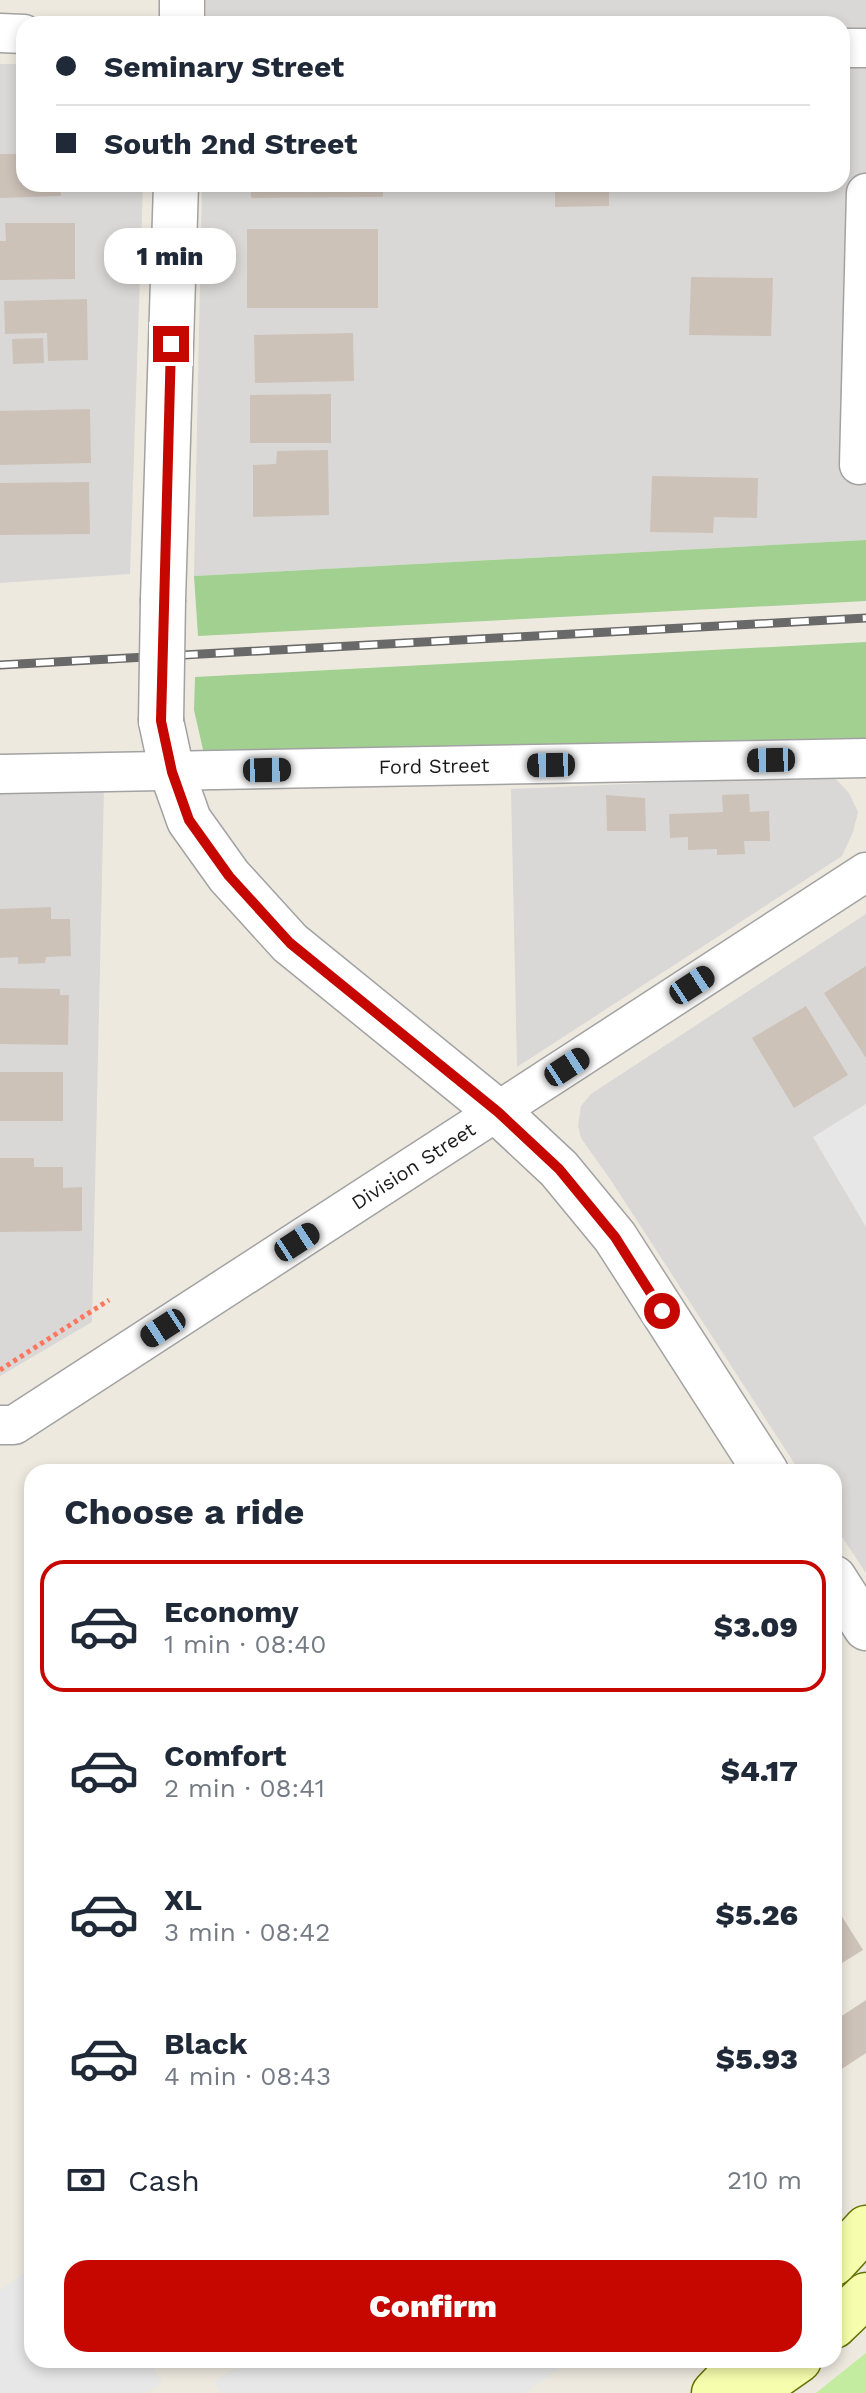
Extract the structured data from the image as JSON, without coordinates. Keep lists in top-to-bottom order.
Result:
{
  "streets": {
    "street": ["Ford Street", "Division Street"]
  },
  "page": {
    "banner": ["Seminary Street", "South 2nd Street"],
    "bubble": "1 min",
    "heading": "Choose a ride",
    "list": [
      {
        "name": "Economy",
        "note": "1 min · 08:40",
        "value": "$3.09"
      },
      {
        "name": "Comfort",
        "note": "2 min · 08:41",
        "value": "$4.17"
      },
      {
        "name": "XL",
        "note": "3 min · 08:42",
        "value": "$5.26"
      },
      {
        "name": "Black",
        "note": "4 min · 08:43",
        "value": "$5.93"
      }
    ],
    "pay": ["Cash", "210 m"],
    "buttons": "Confirm"
  }
}
